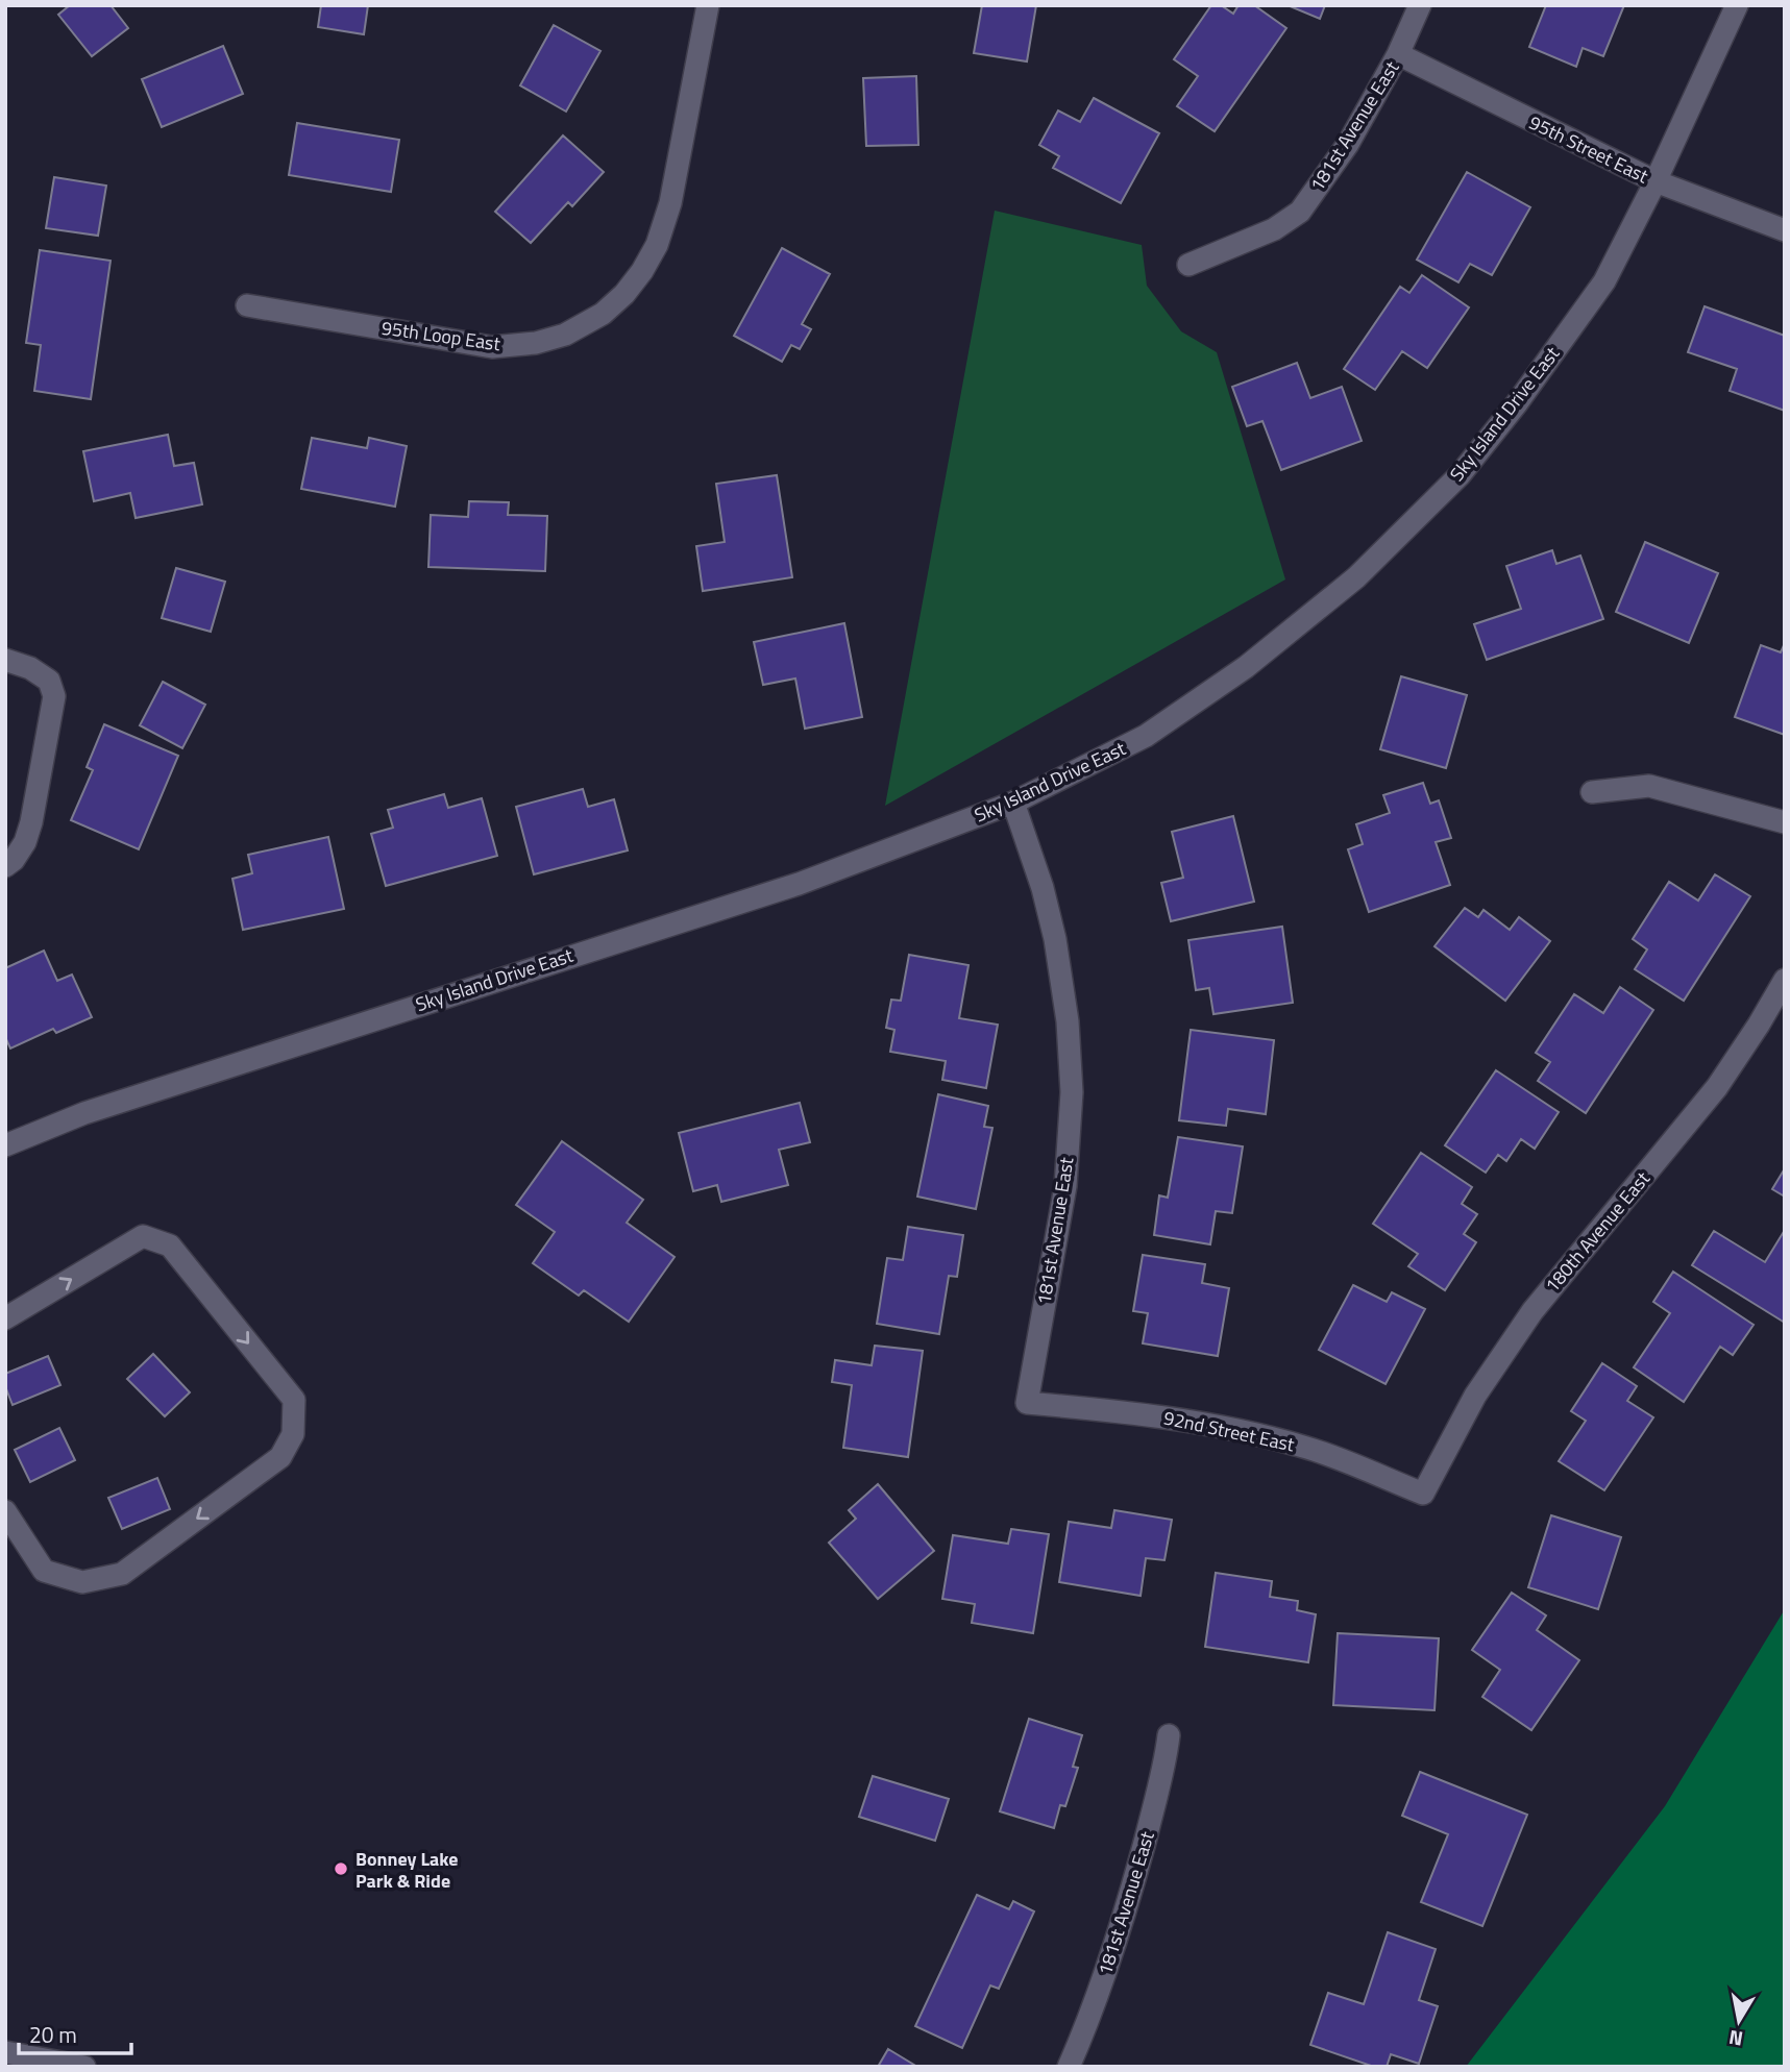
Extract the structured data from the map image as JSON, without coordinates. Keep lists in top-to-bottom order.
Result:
{
  "streets": {
    "street": [
      "181st Avenue East",
      "95th Street East",
      "95th Loop East",
      "Sky Island Drive East",
      "180th Avenue East",
      "92nd Street East"
    ]
  },
  "crossings": [
    ["181st Avenue East", "95th Street East"],
    ["181st Avenue East", "Sky Island Drive East"],
    ["181st Avenue East", "92nd Street East"],
    ["95th Street East", "Sky Island Drive East"],
    ["180th Avenue East", "92nd Street East"]
  ],
  "places": ["Bonney Lake Park & Ride"],
  "scale_bar": "20 m",
  "north": "bottom"
}
